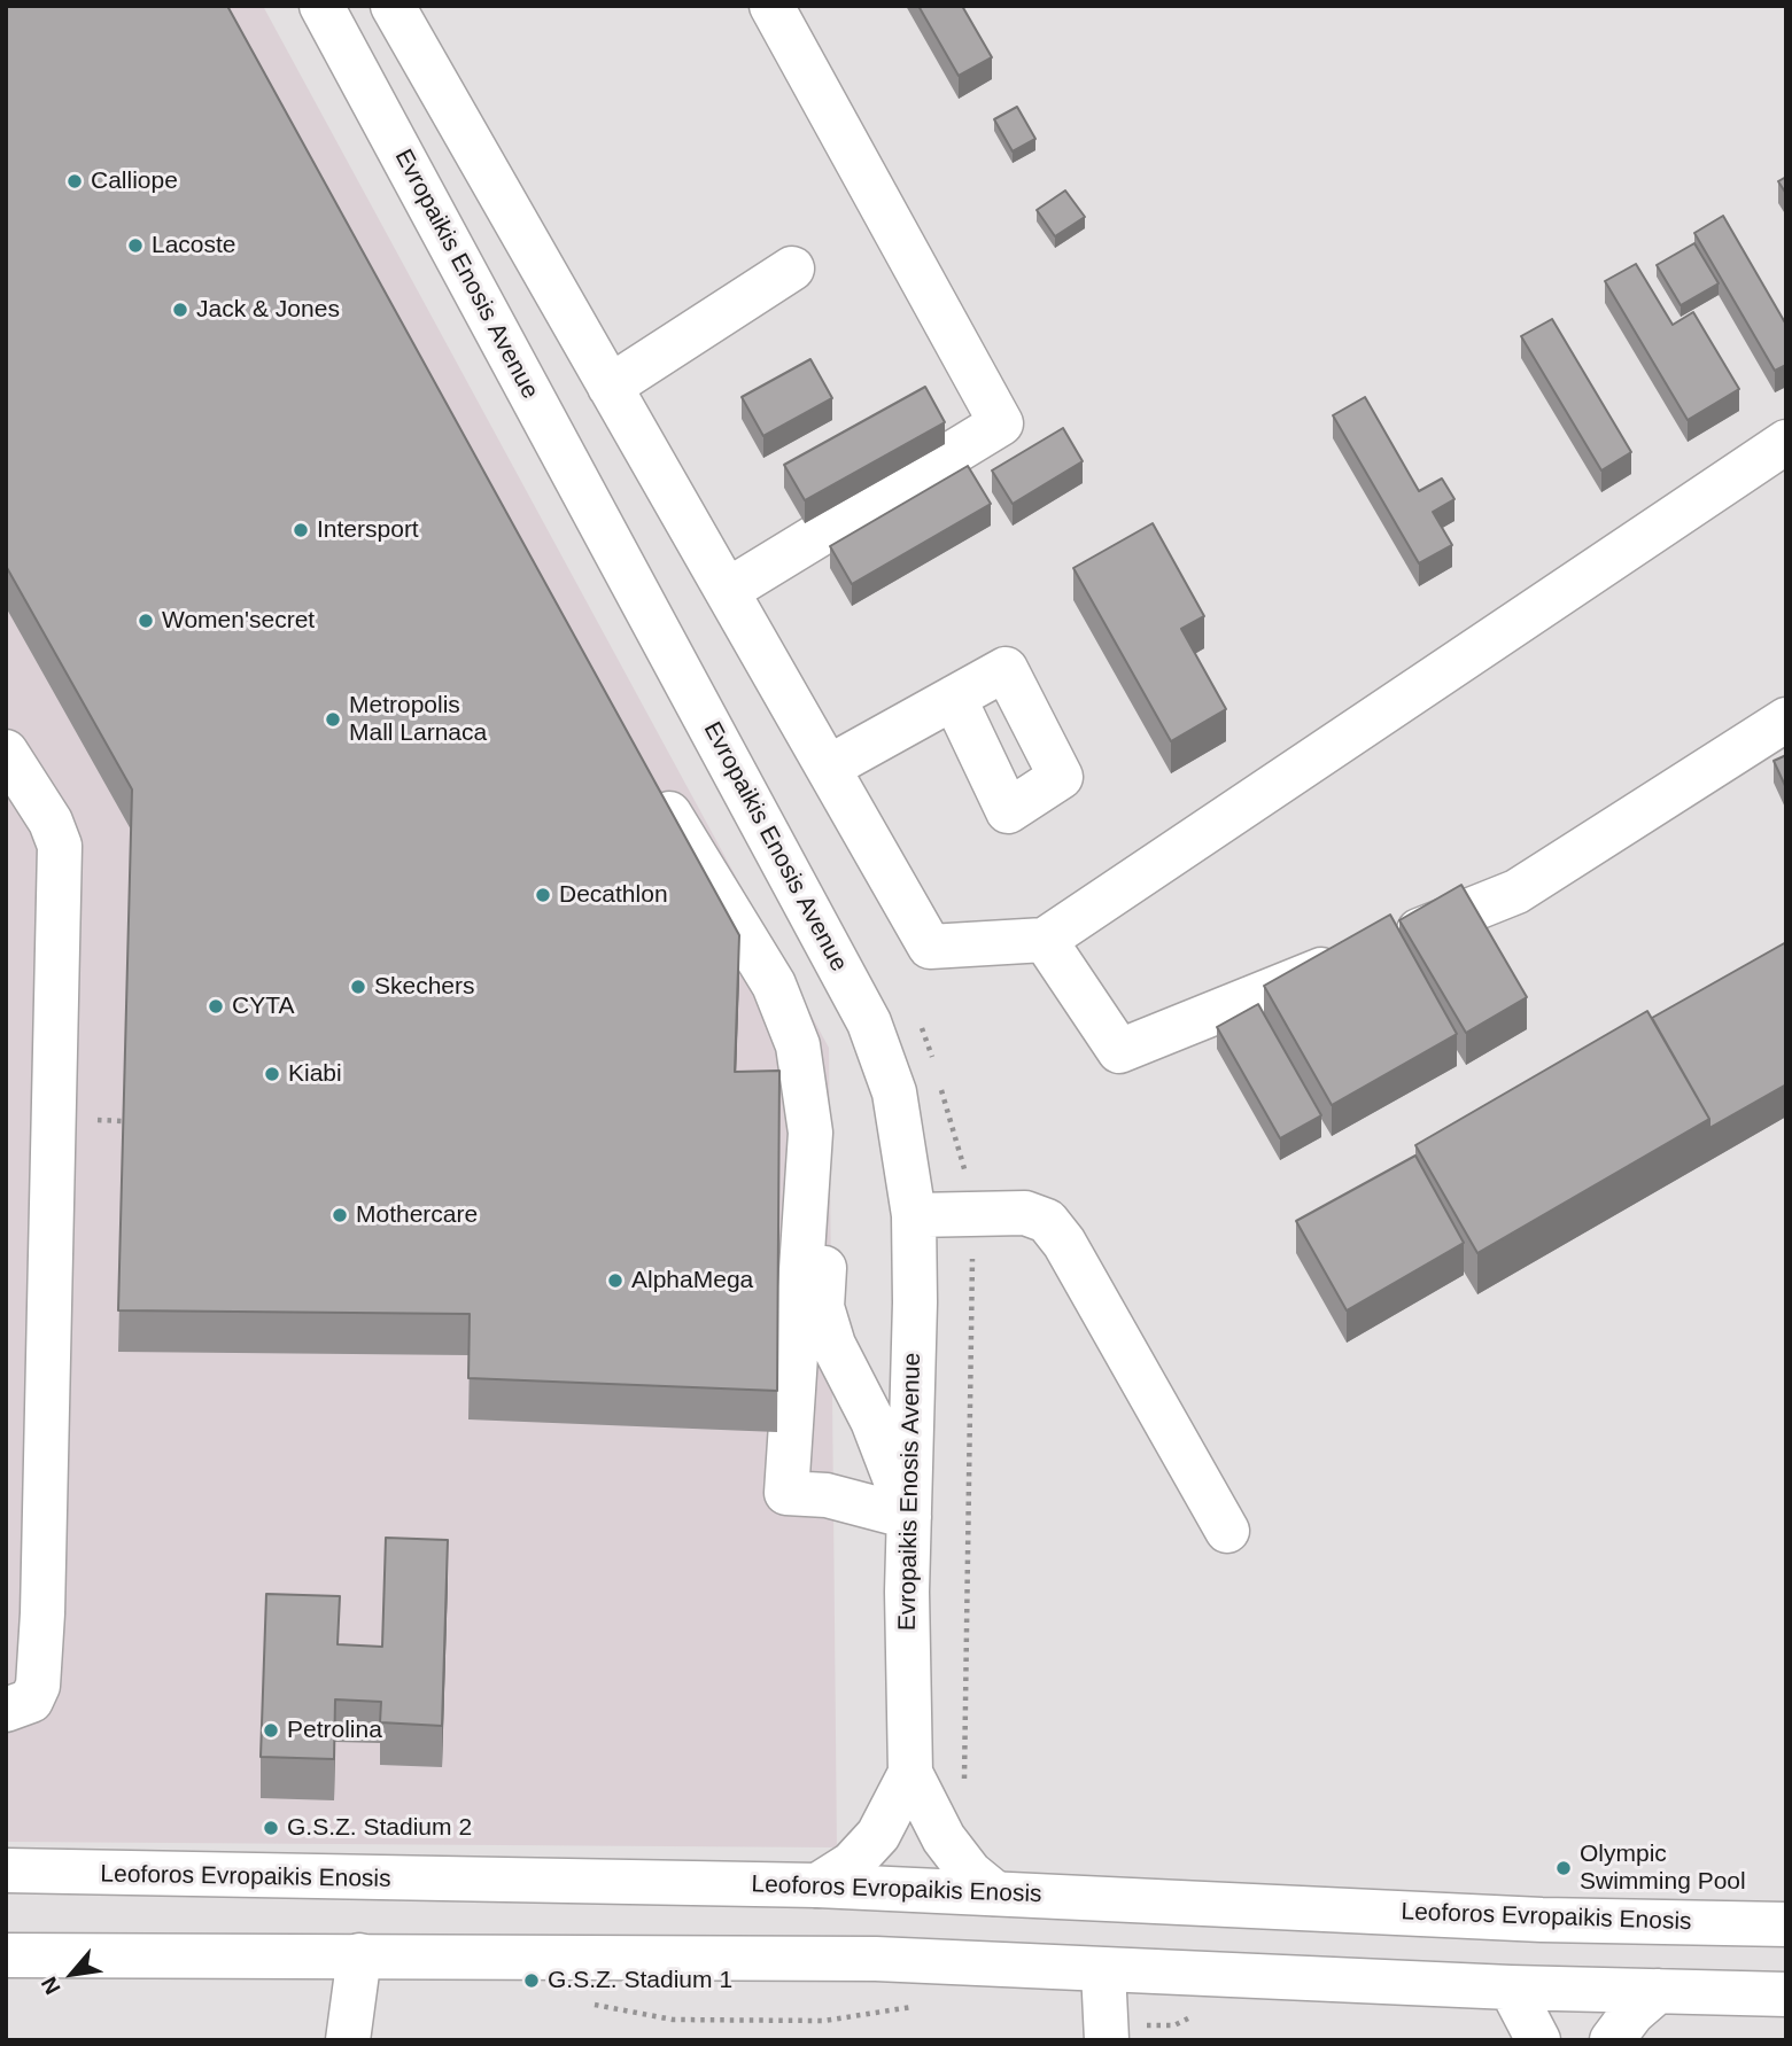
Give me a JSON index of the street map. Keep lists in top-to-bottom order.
{
  "streets": {
    "main road": ["Evropaikis Enosis Avenue", "Leoforos Evropaikis Enosis"]
  },
  "crossings": [
    ["Evropaikis Enosis Avenue", "Leoforos Evropaikis Enosis"]
  ],
  "places": [
    "Calliope",
    "Lacoste",
    "Jack & Jones",
    "Intersport",
    "Women'secret",
    "Metropolis Mall Larnaca",
    "Decathlon",
    "Skechers",
    "CYTA",
    "Kiabi",
    "Mothercare",
    "AlphaMega",
    "Petrolina",
    "G.S.Z. Stadium 2",
    "Olympic Swimming Pool",
    "G.S.Z. Stadium 1"
  ],
  "north": "bottom left"
}
